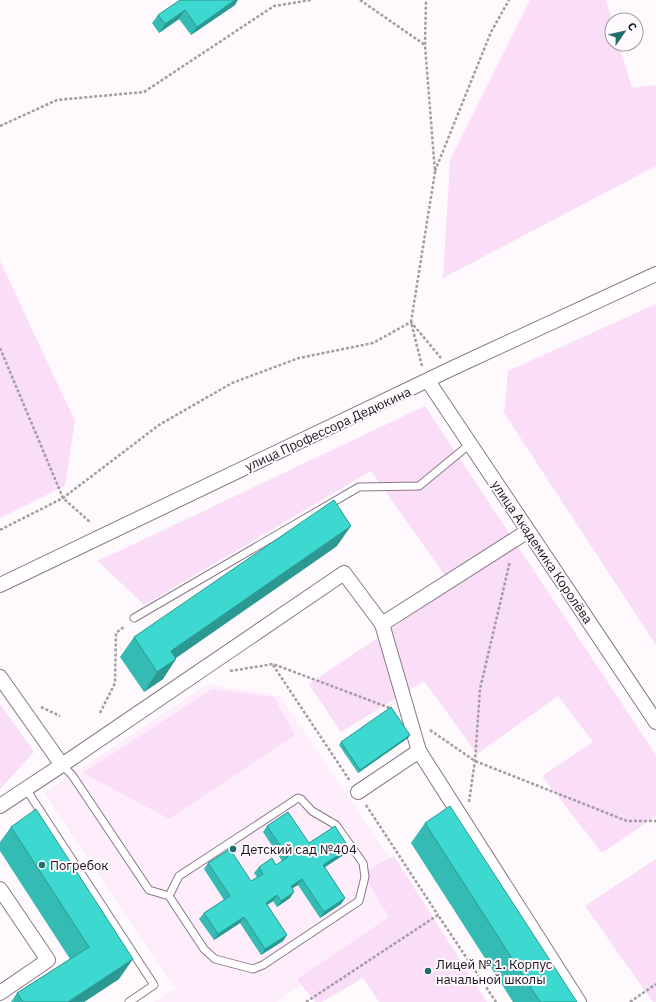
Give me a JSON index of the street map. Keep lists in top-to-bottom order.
{
  "streets": {
    "street": ["улица Профессора Дедюкина", "улица Академика Королёва"]
  },
  "crossings": [
    ["улица Профессора Дедюкина", "улица Академика Королёва"]
  ],
  "places": ["Детский сад №404", "Погребок", "Лицей № 1. Корпус начальной школы"],
  "north": "top right"
}
